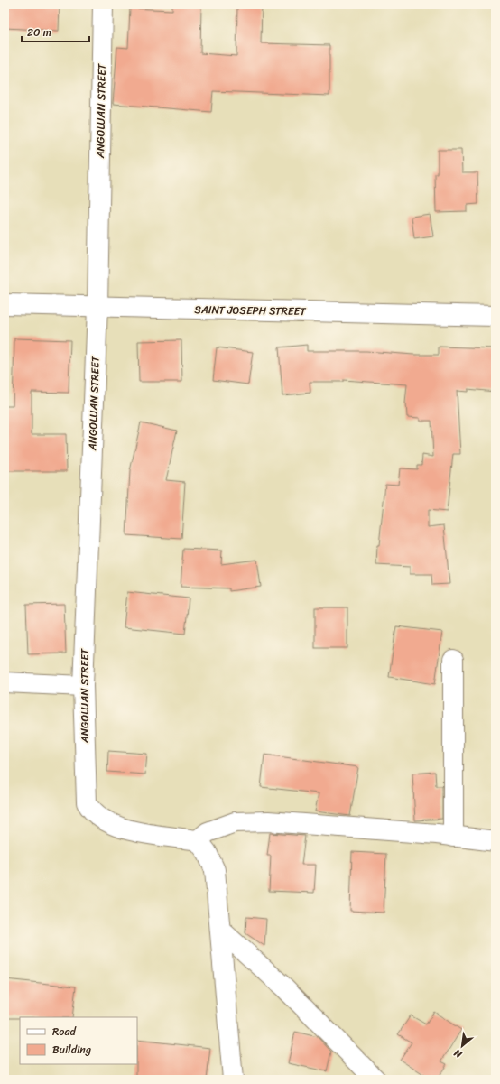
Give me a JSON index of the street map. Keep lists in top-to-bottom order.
{
  "streets": {
    "street": ["ANGOLUAN STREET", "SAINT JOSEPH STREET"]
  },
  "crossings": [
    ["ANGOLUAN STREET", "SAINT JOSEPH STREET"]
  ],
  "legend": ["Road", "Building"],
  "scale_bar": "20 m",
  "north": "bottom left"
}
